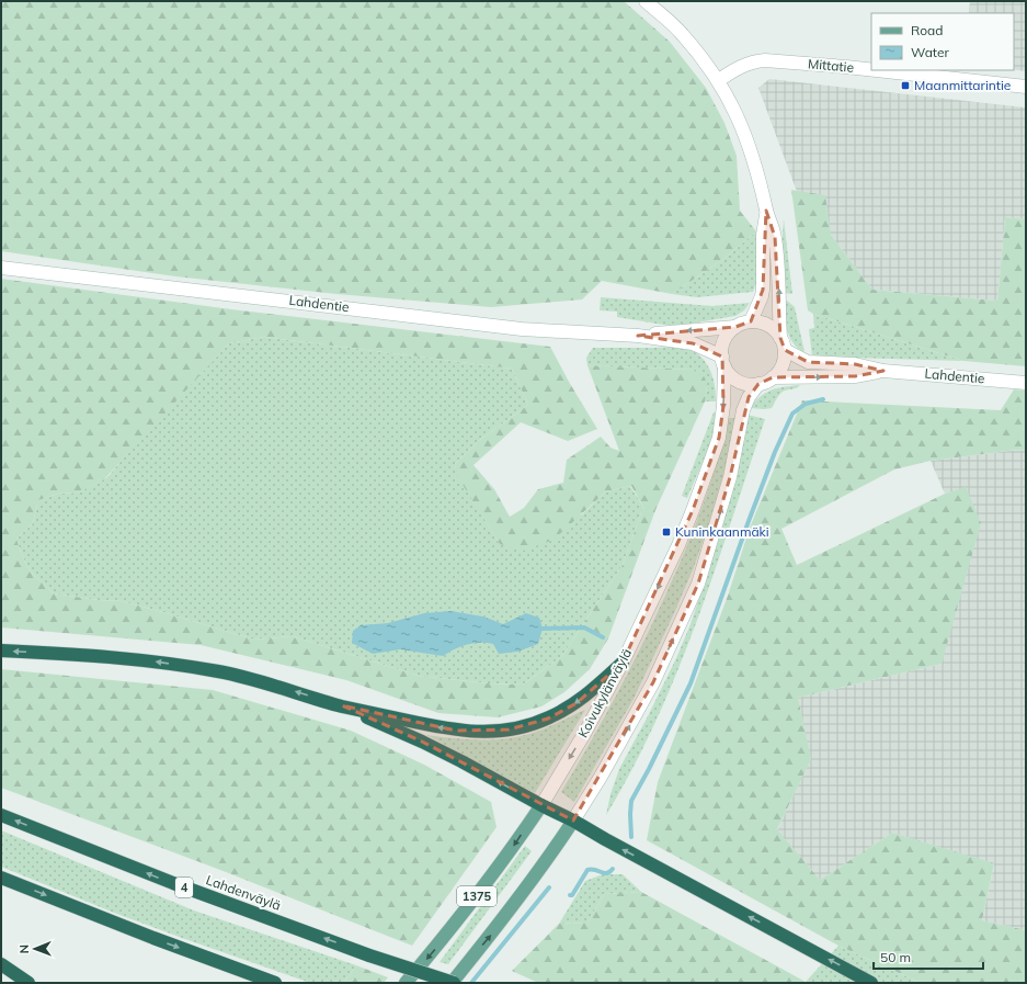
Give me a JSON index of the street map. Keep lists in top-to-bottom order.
{
  "streets": {
    "highway": ["4", "Lahdenväylä"],
    "main road": [
      "Mittatie",
      "Lahdentie",
      "Koivukylänväylä",
      "1375"
    ]
  },
  "crossings": [
    ["Lahdentie", "Koivukylänväylä"],
    ["Lahdentie", "1375"],
    ["Koivukylänväylä", "1375"],
    ["Lahdenväylä", "1375"]
  ],
  "places": {
    "transit": ["Maanmittarintie", "Kuninkaanmäki"]
  },
  "legend": ["Road", "Water"],
  "scale_bar": "50 m",
  "north": "left"
}
